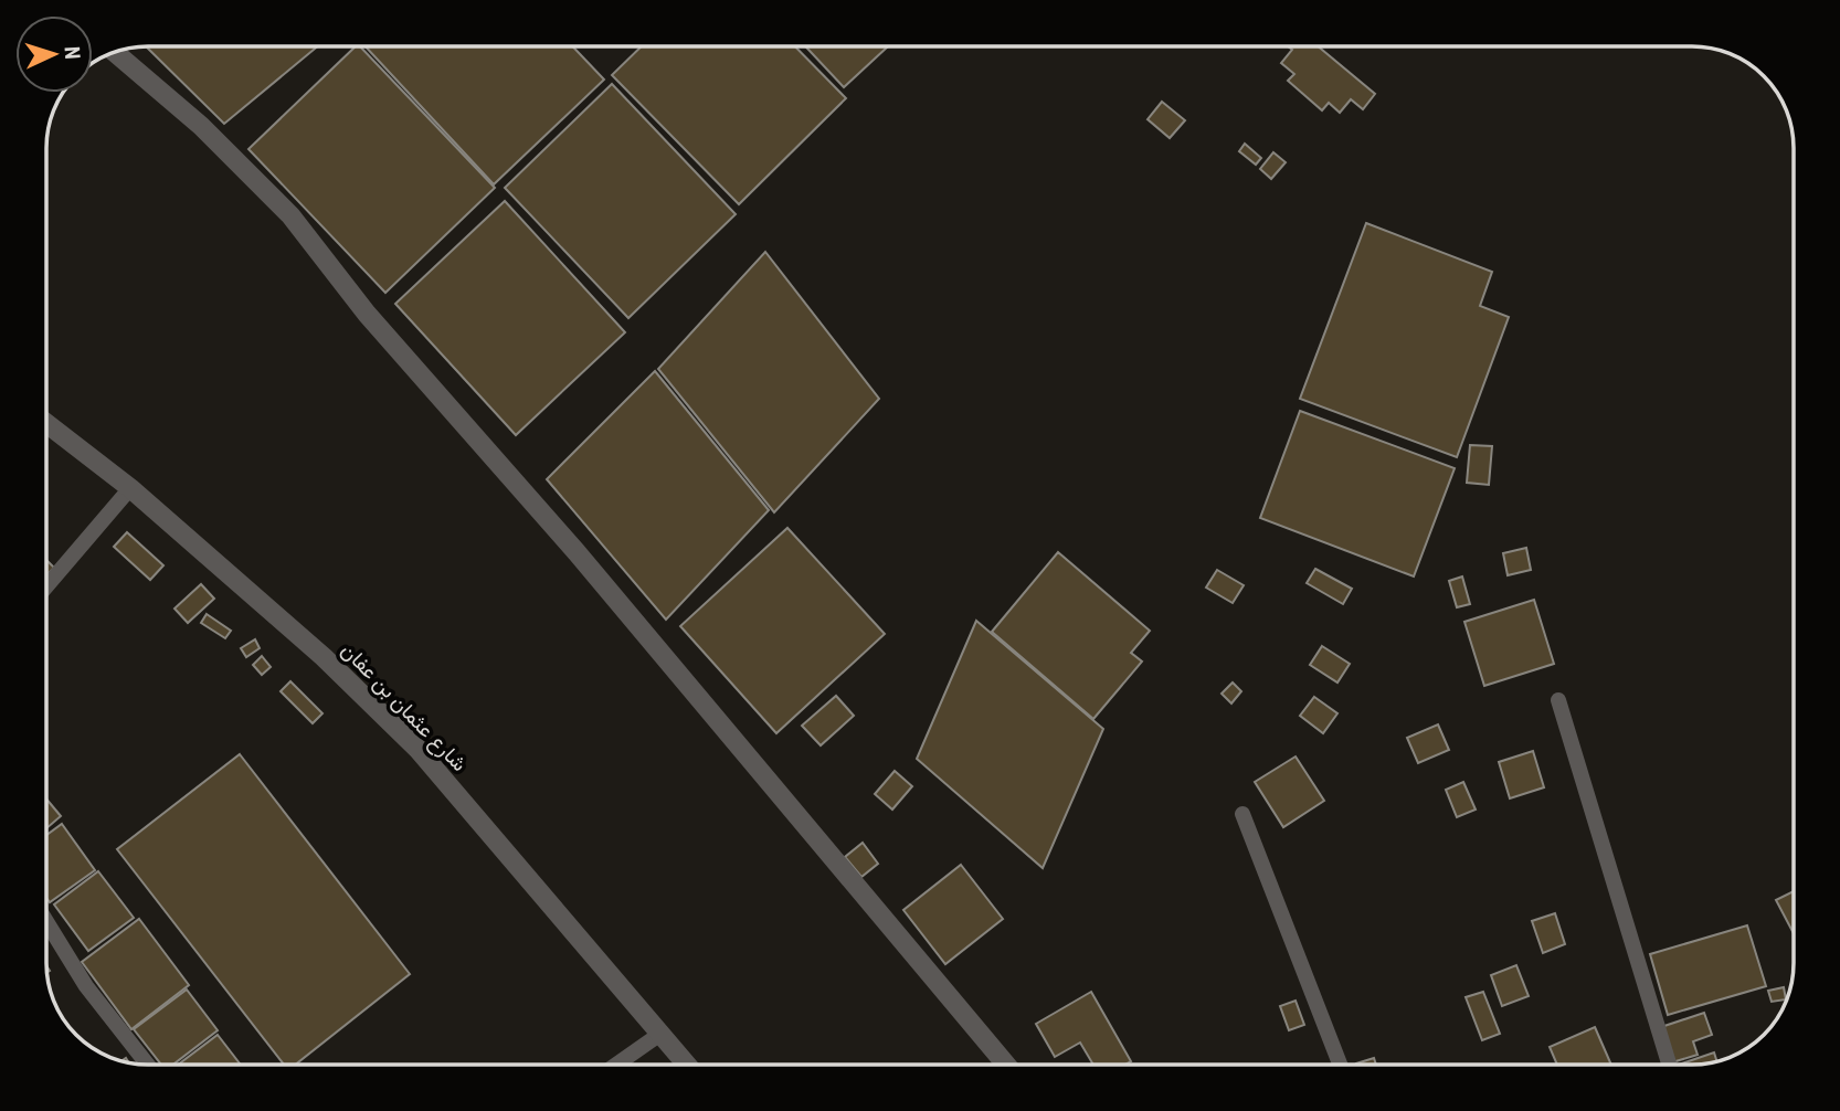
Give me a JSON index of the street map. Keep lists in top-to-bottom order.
{
  "streets": {
    "street": ["شارع عثمان بن عفان"]
  },
  "north": "right"
}
